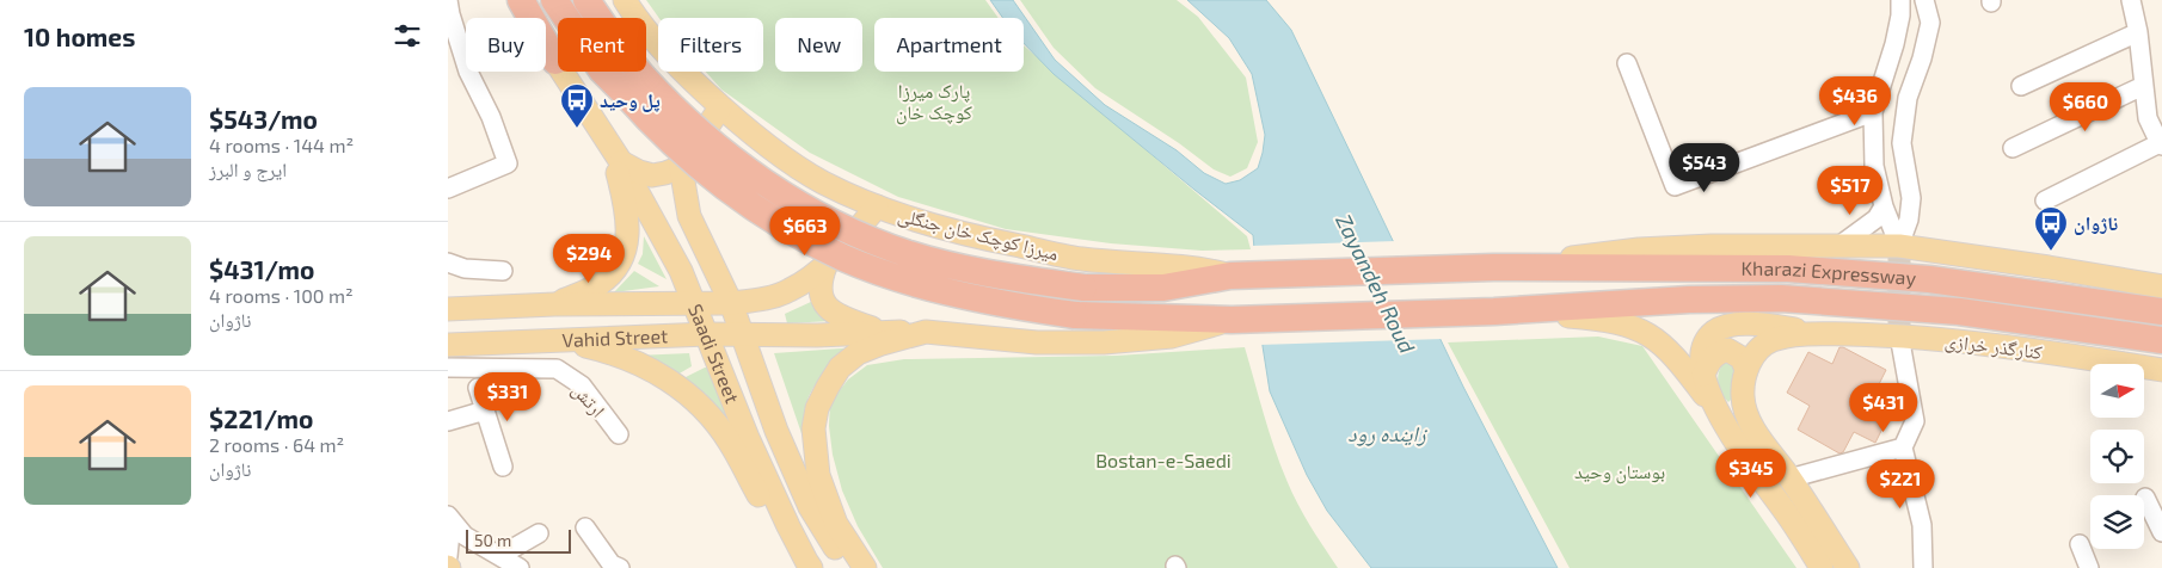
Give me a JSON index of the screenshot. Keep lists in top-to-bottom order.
{
  "streets": {
    "highway": ["Kharazi Expressway"],
    "main road": [
      "میرزا کوچک خان جنگلی",
      "Vahid Street",
      "کنارگذر خرازی",
      "Saadi Street"
    ],
    "street": ["ارتش"]
  },
  "crossings": [
    ["میرزا کوچک خان جنگلی", "Kharazi Expressway"],
    ["میرزا کوچک خان جنگلی", "Vahid Street"],
    ["Kharazi Expressway", "Vahid Street"],
    ["Vahid Street", "Saadi Street"]
  ],
  "water": ["Zayandeh Roud", "زاینده رود"],
  "parks": ["پارک میرزا کوچک خان", "Bostan-e-Saedi", "بوستان وحید"],
  "places": {
    "bus stop": ["پل وحید", "ناژوان"]
  },
  "scale_bar": "50 m",
  "north": "right",
  "page": {
    "heading": "10 homes",
    "chip": [
      "Buy",
      "Rent",
      "Filters",
      "New",
      "Apartment"
    ],
    "list": [
      {
        "name": "$543/mo",
        "note": "4 rooms · 144 m² · ایرج و البرز"
      },
      {
        "name": "$431/mo",
        "note": "4 rooms · 100 m² · ناژوان"
      },
      {
        "name": "$221/mo",
        "note": "2 rooms · 64 m² · ناژوان"
      }
    ],
    "price": [
      "$436",
      "$660",
      "$543",
      "$517",
      "$663",
      "$294",
      "$331",
      "$431",
      "$345",
      "$221"
    ],
    "scale": "50 m"
  }
}
